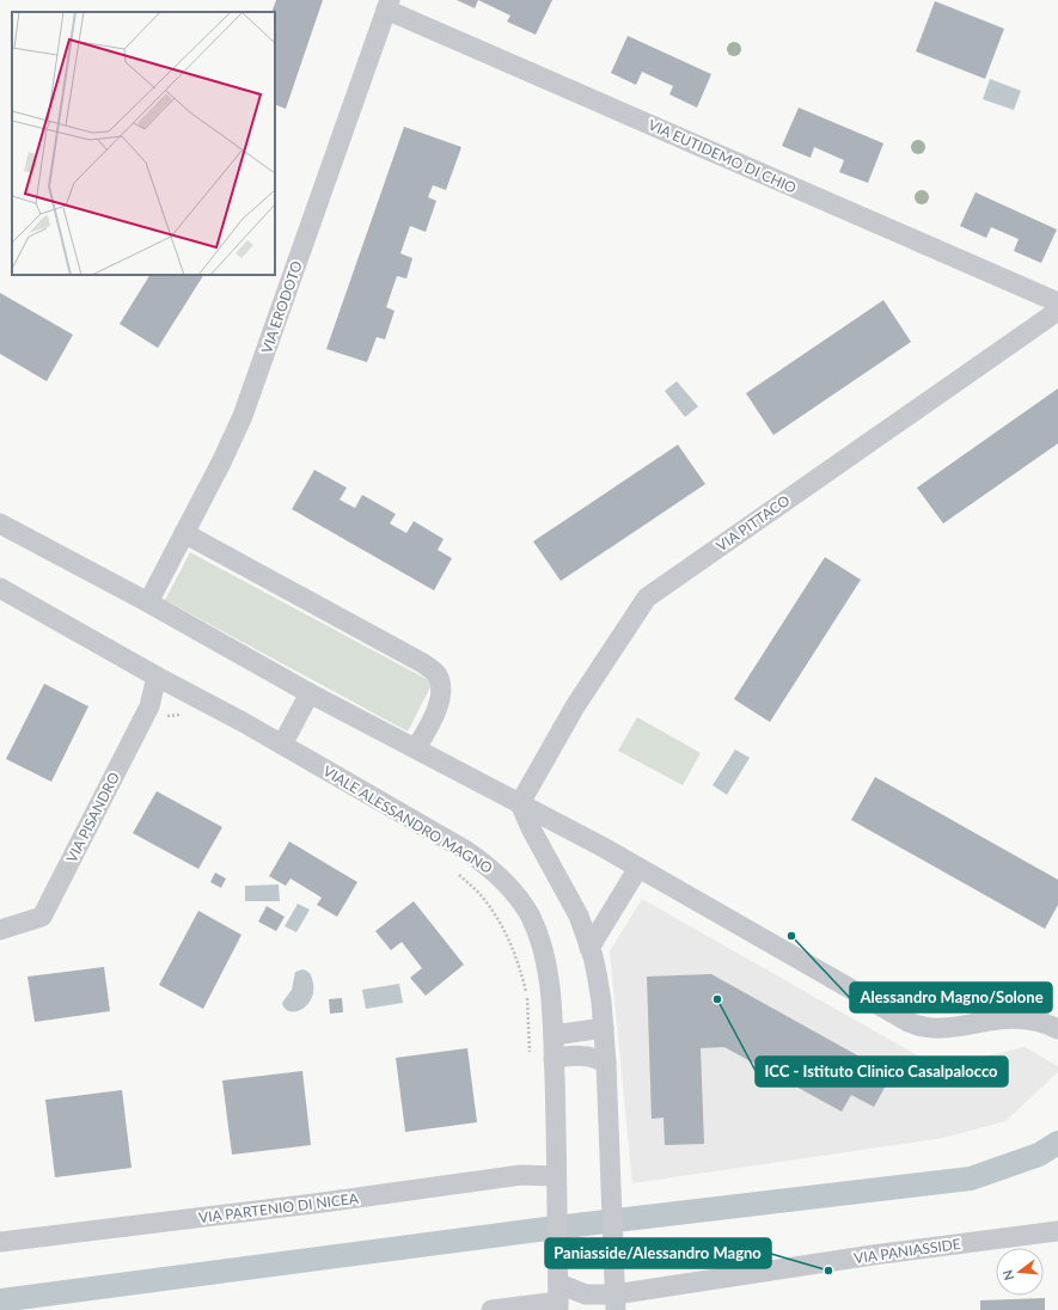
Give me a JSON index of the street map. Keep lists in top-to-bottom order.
{
  "streets": {
    "street": [
      "VIA EUTIDEMO DI CHIO",
      "VIA ERODOTO",
      "VIA PITTACO",
      "VIA PISANDRO",
      "VIALE ALESSANDRO MAGNO",
      "VIA PARTENIO DI NICEA",
      "VIA PANIASSIDE"
    ]
  },
  "crossings": [
    ["VIA EUTIDEMO DI CHIO", "VIA ERODOTO"],
    ["VIA PISANDRO", "VIALE ALESSANDRO MAGNO"],
    ["VIALE ALESSANDRO MAGNO", "VIA PARTENIO DI NICEA"],
    ["VIALE ALESSANDRO MAGNO", "VIA PANIASSIDE"]
  ],
  "places": ["Alessandro Magno/Solone", "ICC - Istituto Clinico Casalpalocco", "Paniasside/Alessandro Magno"],
  "north": "left"
}
